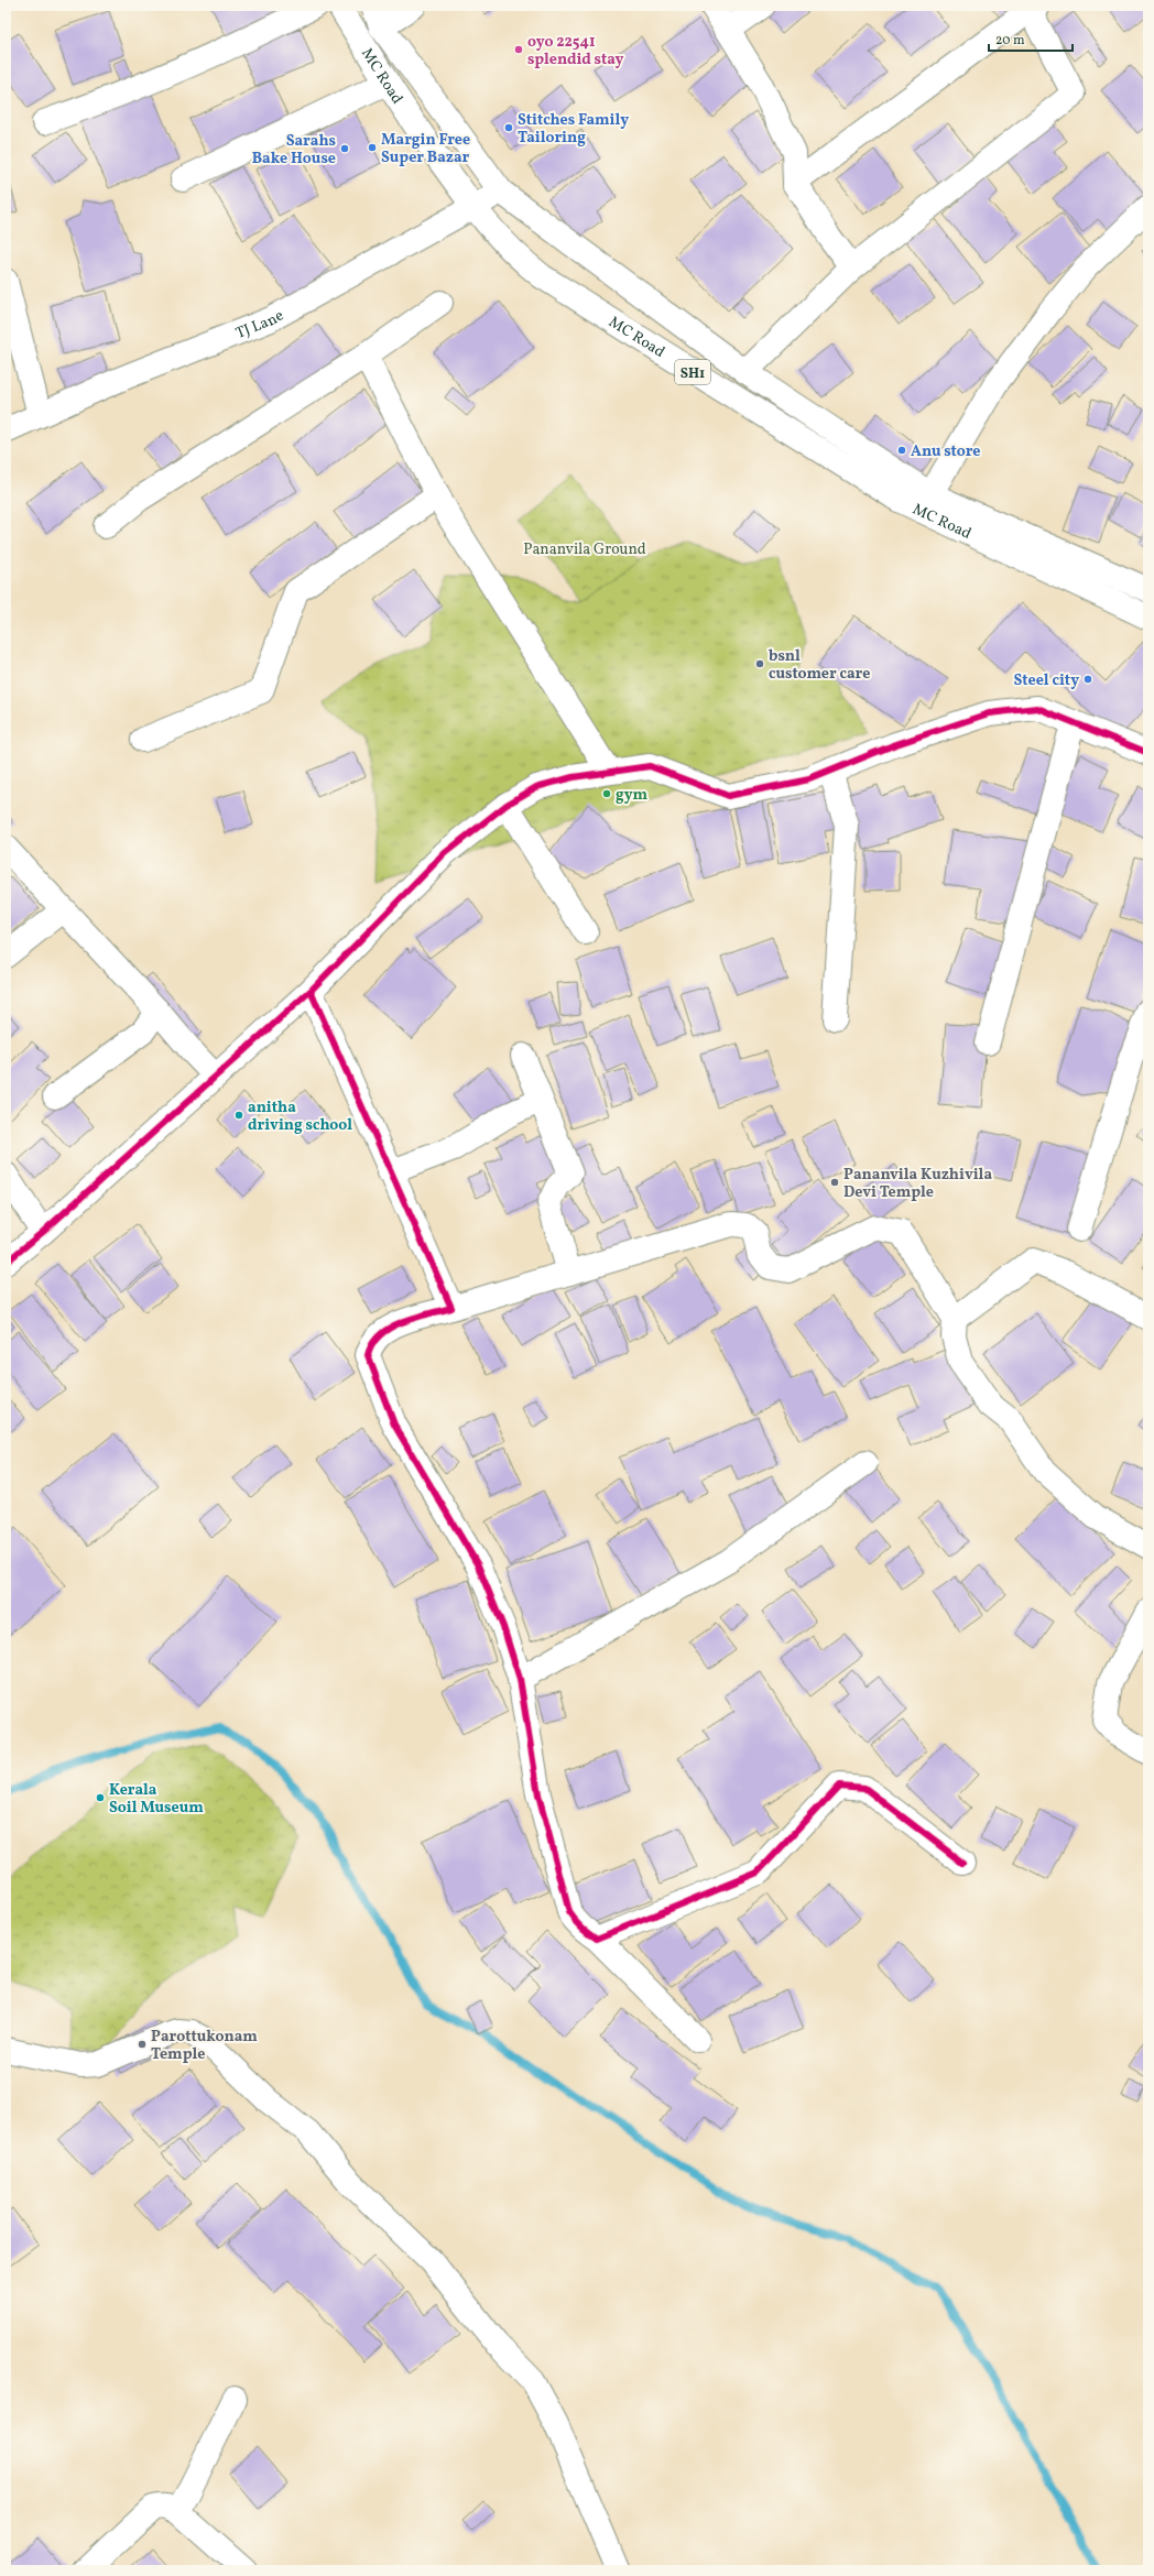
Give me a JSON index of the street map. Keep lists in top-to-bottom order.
{
  "streets": {
    "street": ["MC Road", "TJ Lane", "SH1"]
  },
  "crossings": [
    ["MC Road", "TJ Lane"]
  ],
  "parks": ["Pananvila Ground"],
  "places": [
    "oyo 22541 splendid stay",
    "Stitches Family Tailoring",
    "Margin Free Super Bazar",
    "Sarahs Bake House",
    "Anu store",
    "bsnl customer care",
    "Steel city",
    "gym",
    "anitha driving school",
    "Pananvila Kuzhivila Devi Temple",
    "Kerala Soil Museum",
    "Parottukonam Temple"
  ],
  "scale_bar": "20 m"
}
